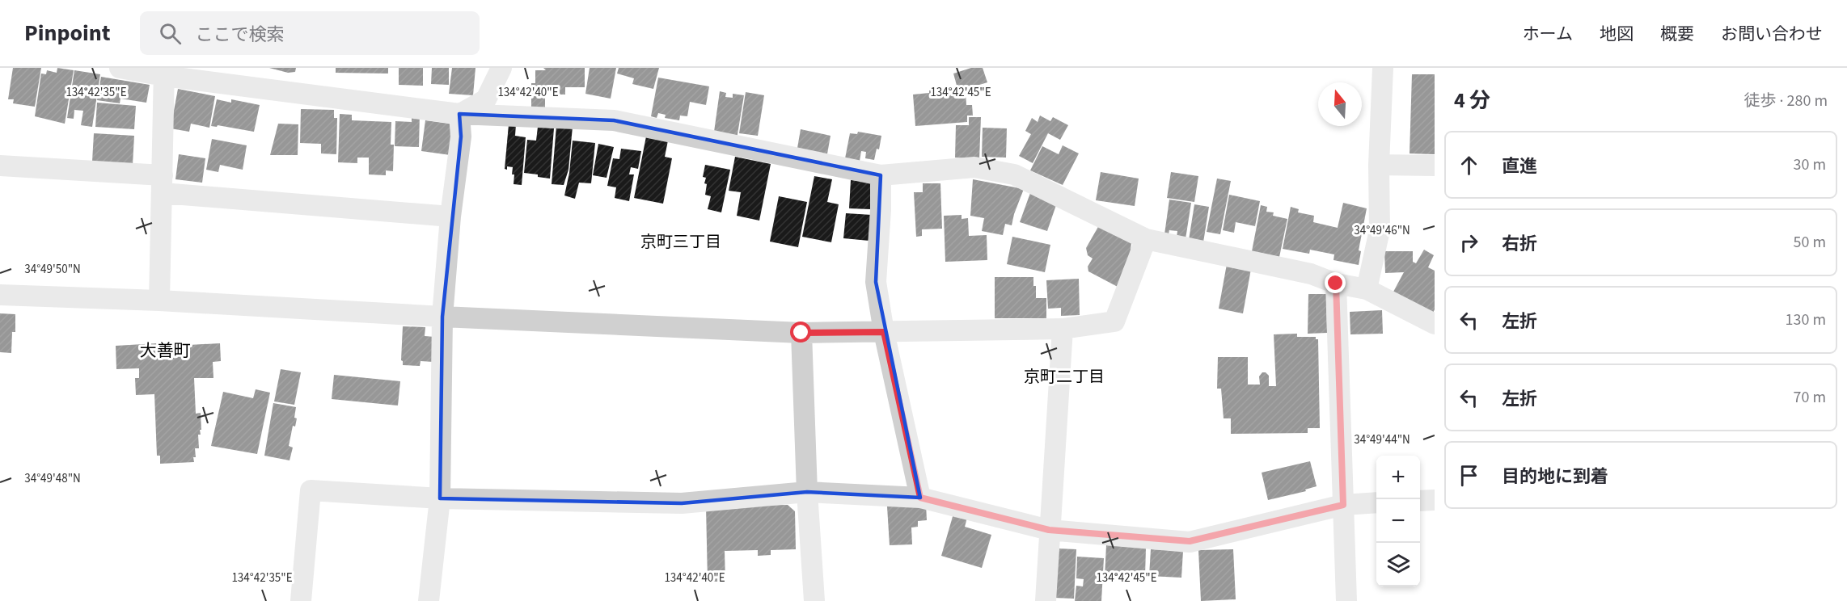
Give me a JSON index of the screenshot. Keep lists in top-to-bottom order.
{
  "districts": ["京町三丁目", "大善町", "京町二丁目"],
  "north": "top",
  "page": {
    "header": "Pinpoint",
    "search": "ここで検索",
    "nav": [
      "ホーム",
      "地図",
      "概要",
      "お問い合わせ"
    ],
    "heading": ["4 分", "徒歩 · 280 m"],
    "list": [
      ["直進", "30 m"],
      ["右折", "50 m"],
      ["左折", "130 m"],
      ["左折", "70 m"],
      "目的地に到着"
    ],
    "map_buttons": ["+", "−"]
  },
  "coordinates": [
    "134°42'35\"E",
    "134°42'40\"E",
    "134°42'45\"E",
    "34°49'46\"N",
    "34°49'50\"N",
    "34°49'44\"N",
    "34°49'48\"N"
  ]
}
